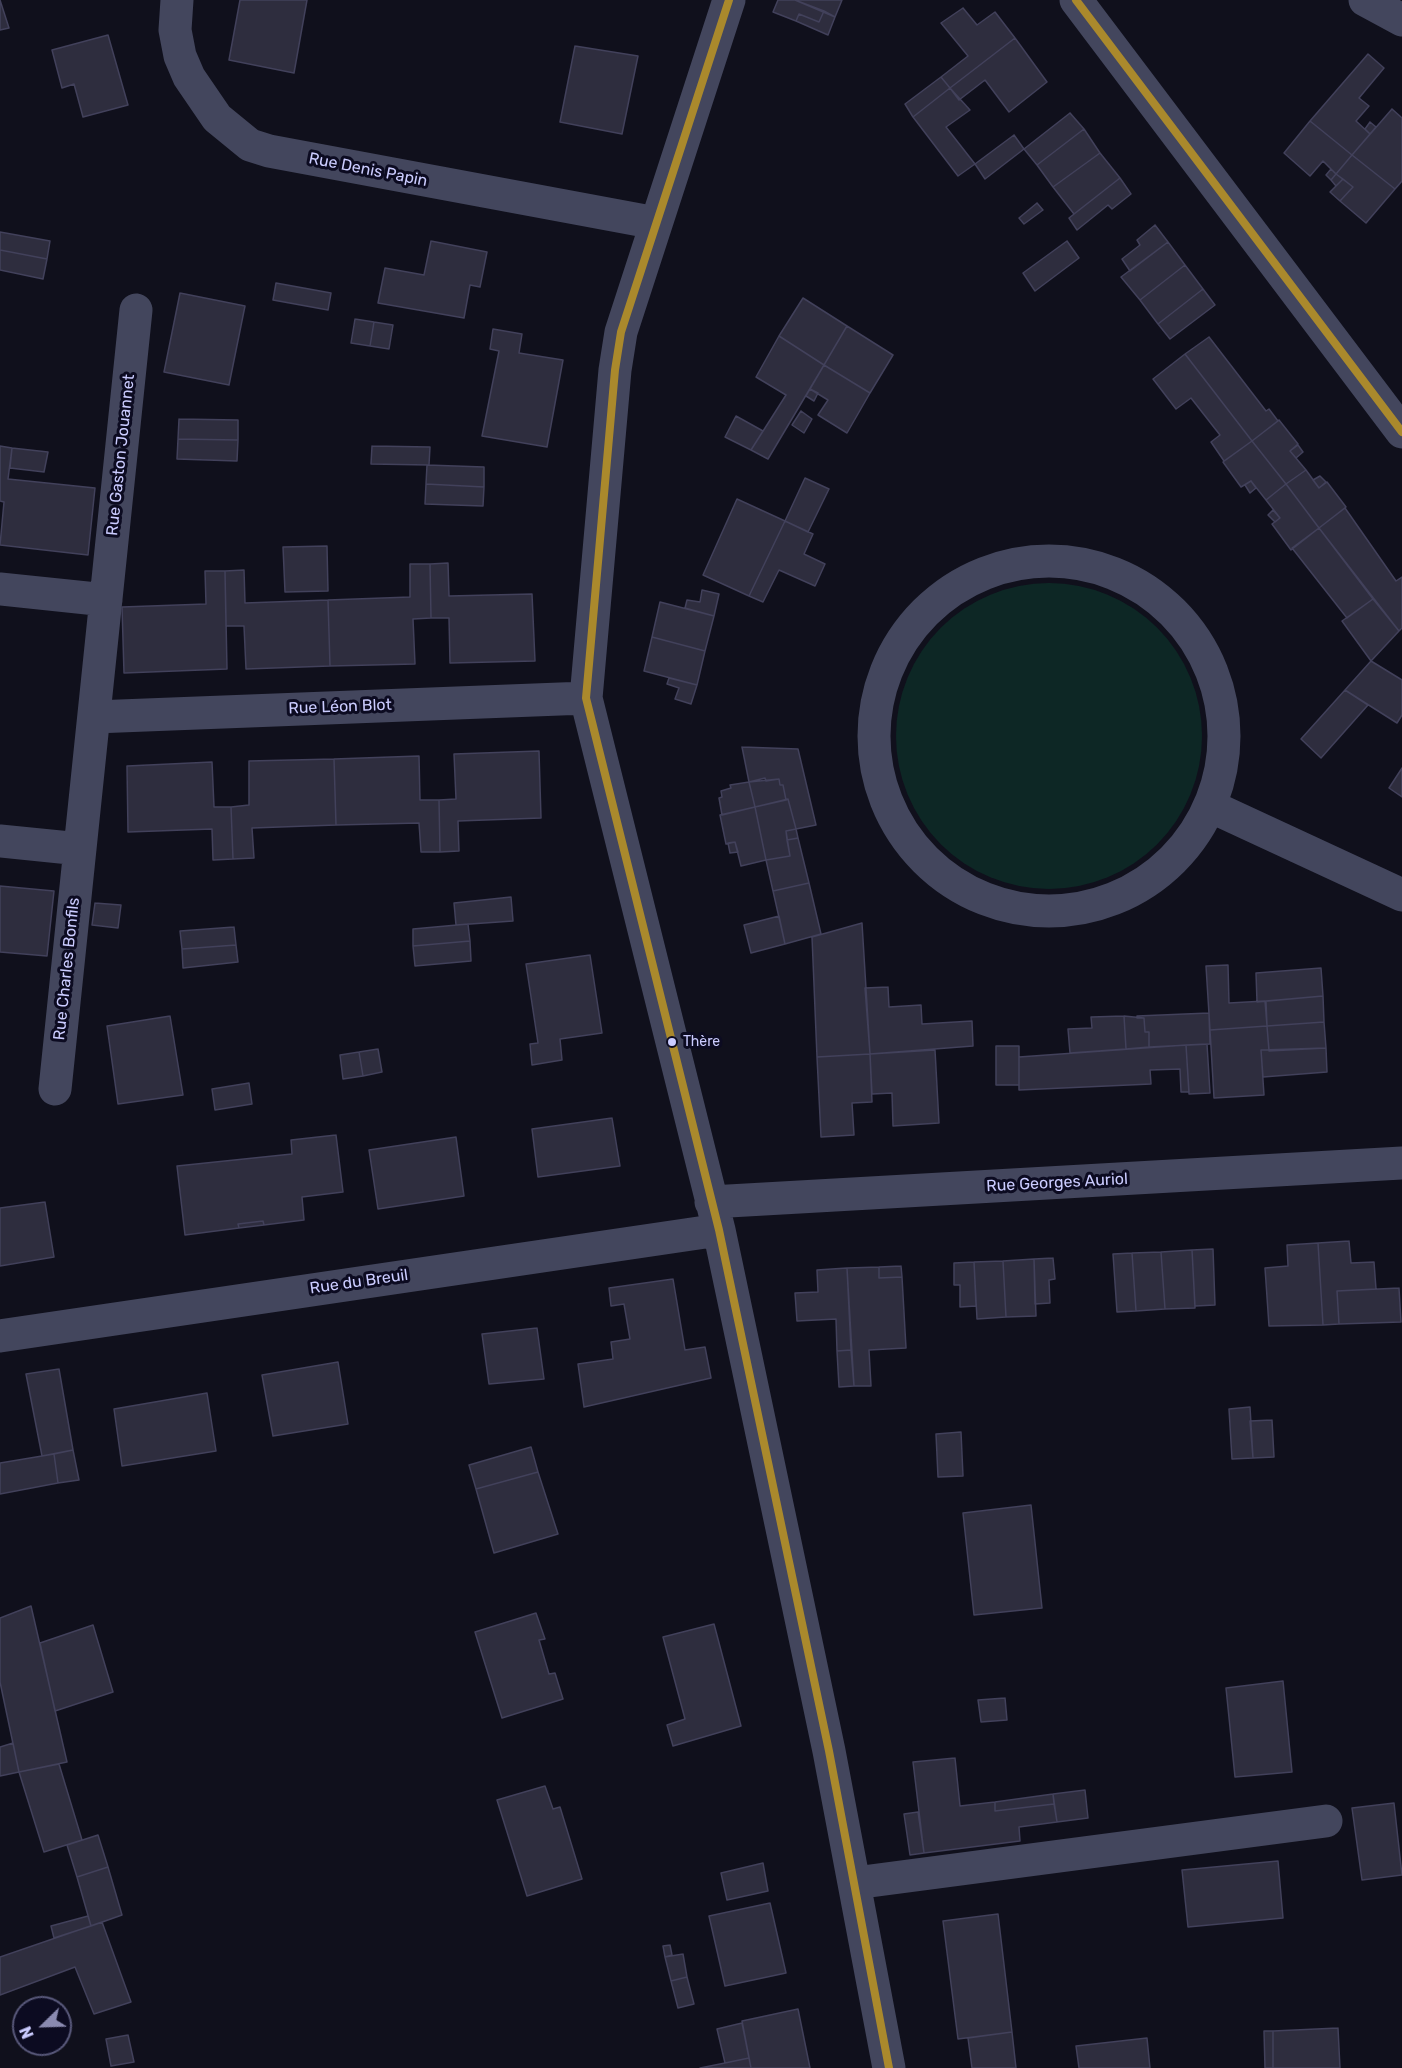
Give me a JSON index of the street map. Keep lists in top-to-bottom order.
{
  "streets": {
    "street": [
      "Rue Denis Papin",
      "Rue Gaston Jouannet",
      "Rue Léon Blot",
      "Rue Charles Bonfils",
      "Rue Georges Auriol",
      "Rue du Breuil"
    ]
  },
  "crossings": [
    ["Rue Gaston Jouannet", "Rue Léon Blot"],
    ["Rue Gaston Jouannet", "Rue Charles Bonfils"],
    ["Rue Léon Blot", "Rue Charles Bonfils"],
    ["Rue Georges Auriol", "Rue du Breuil"]
  ],
  "places": ["Thère"],
  "north": "bottom left"
}
